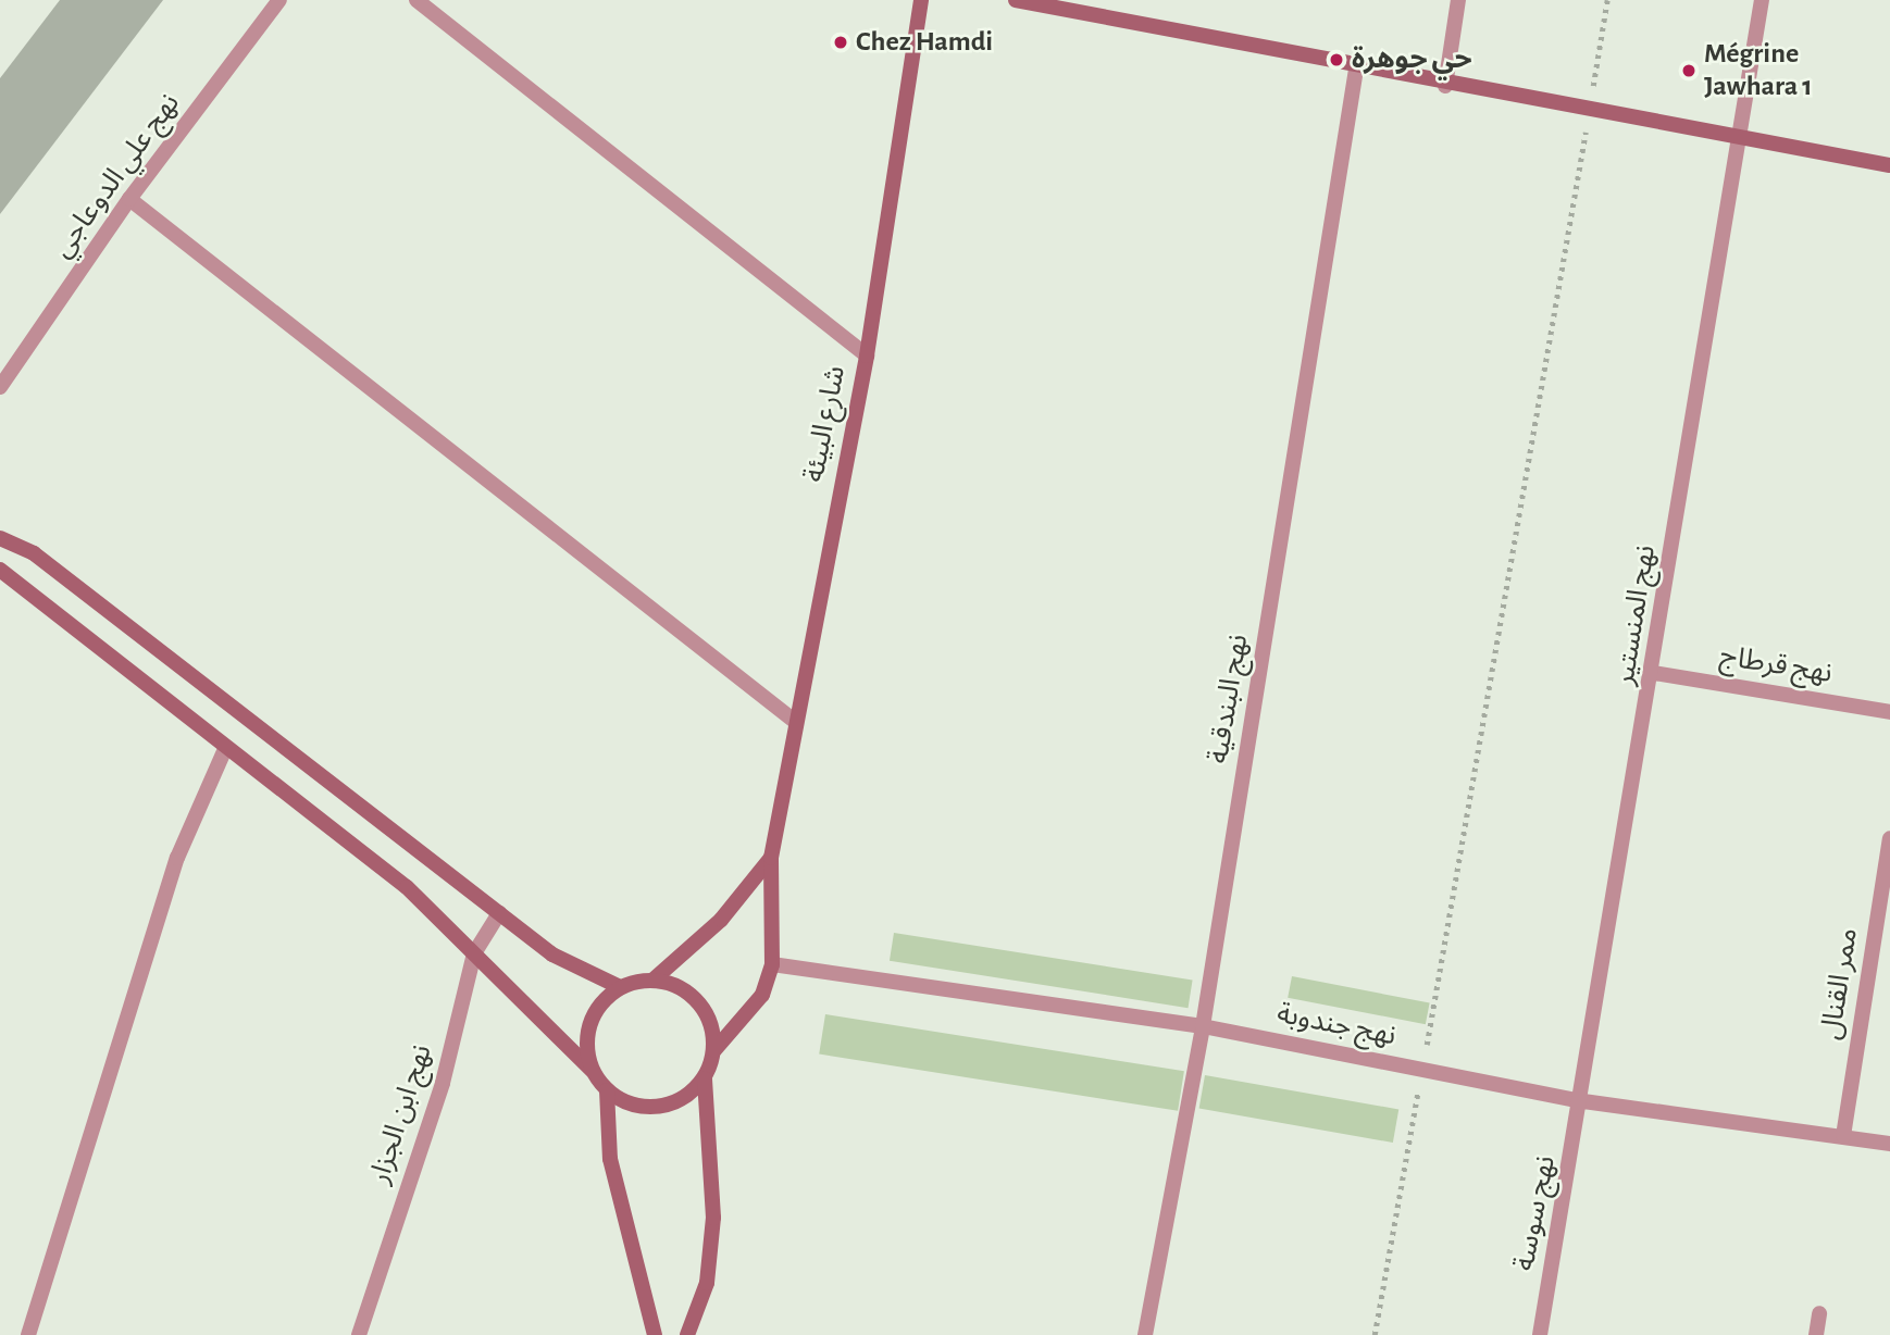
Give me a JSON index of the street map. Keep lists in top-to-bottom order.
{
  "streets": {
    "street": [
      "نهج علي الدوعاجي",
      "شارع البيئة",
      "نهج المنستير",
      "نهج قرطاج",
      "نهج البندقية",
      "ممر القنال",
      "نهج جندوبة",
      "نهج ابن الجزار",
      "نهج سوسة"
    ]
  },
  "crossings": [
    ["شارع البيئة", "نهج جندوبة"],
    ["نهج المنستير", "نهج قرطاج"],
    ["نهج المنستير", "نهج جندوبة"],
    ["نهج المنستير", "نهج سوسة"],
    ["نهج البندقية", "نهج جندوبة"],
    ["ممر القنال", "نهج جندوبة"],
    ["نهج جندوبة", "نهج سوسة"]
  ],
  "places": ["Chez Hamdi", "حي جوهرة", "Mégrine Jawhara 1"]
}
